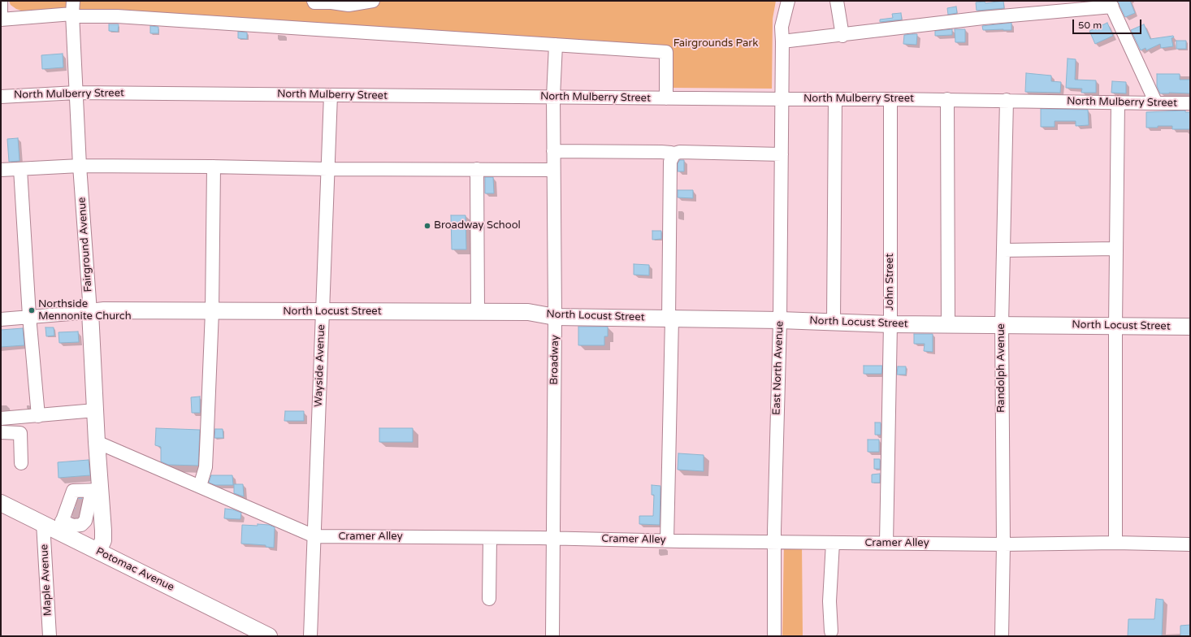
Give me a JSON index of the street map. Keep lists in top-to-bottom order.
{
  "streets": {
    "main road": ["Fairground Avenue", "North Locust Street", "Potomac Avenue"],
    "street": [
      "North Mulberry Street",
      "John Street",
      "Broadway",
      "Wayside Avenue",
      "East North Avenue",
      "Randolph Avenue",
      "Cramer Alley",
      "Maple Avenue"
    ]
  },
  "crossings": [
    ["North Mulberry Street", "Fairground Avenue"],
    ["North Mulberry Street", "John Street"],
    ["North Mulberry Street", "Broadway"],
    ["North Mulberry Street", "Wayside Avenue"],
    ["North Mulberry Street", "East North Avenue"],
    ["North Mulberry Street", "Randolph Avenue"],
    ["Fairground Avenue", "North Locust Street"],
    ["Fairground Avenue", "Cramer Alley"],
    ["Fairground Avenue", "Potomac Avenue"],
    ["John Street", "North Locust Street"],
    ["John Street", "Cramer Alley"],
    ["North Locust Street", "Broadway"],
    ["North Locust Street", "Wayside Avenue"],
    ["North Locust Street", "East North Avenue"],
    ["North Locust Street", "Randolph Avenue"],
    ["Broadway", "Cramer Alley"],
    ["Wayside Avenue", "Cramer Alley"],
    ["East North Avenue", "Cramer Alley"],
    ["Randolph Avenue", "Cramer Alley"],
    ["Potomac Avenue", "Maple Avenue"]
  ],
  "parks": ["Fairgrounds Park"],
  "places": ["Broadway School", "Northside Mennonite Church"],
  "scale_bar": "50 m"
}
